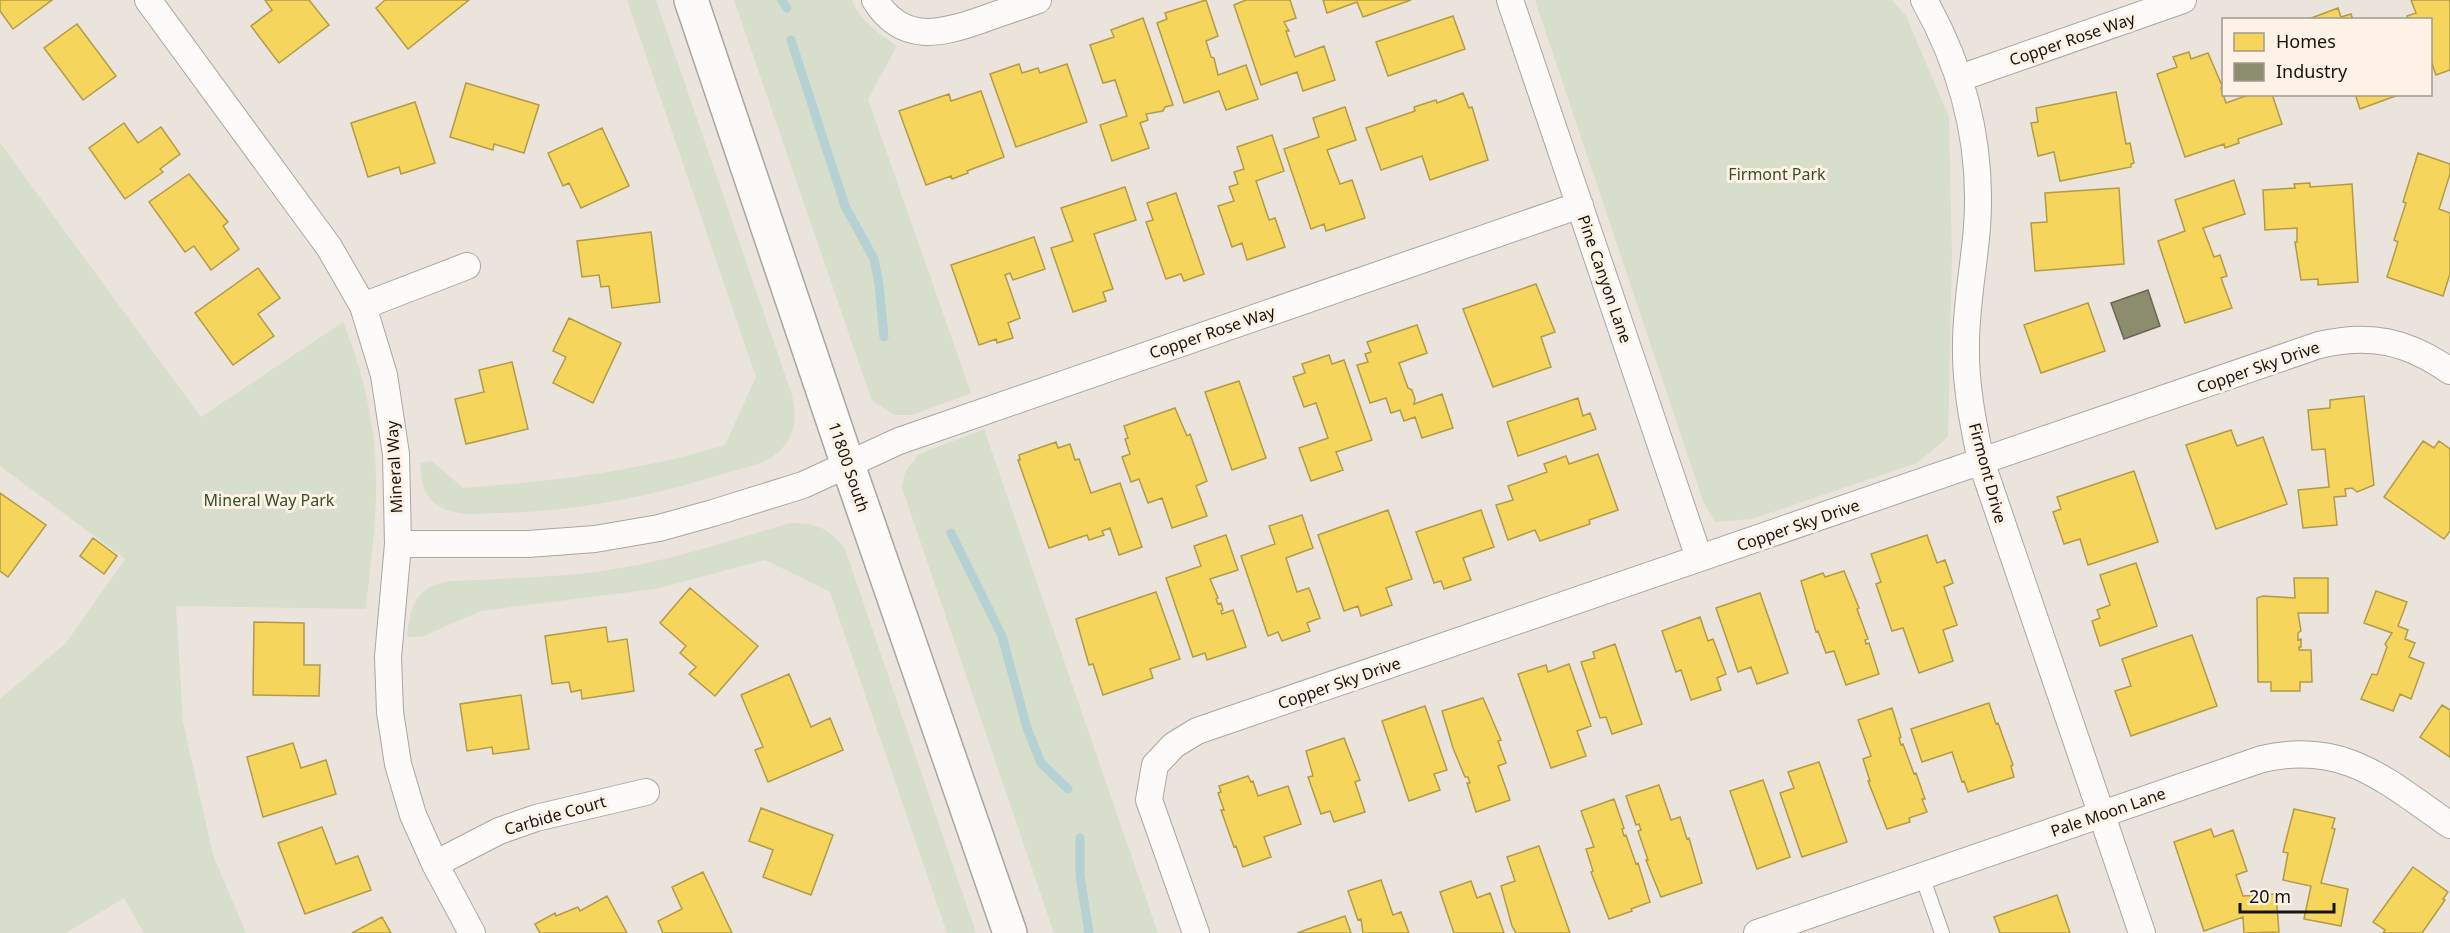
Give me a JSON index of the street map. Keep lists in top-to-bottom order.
{
  "streets": {
    "main road": ["11800 South"],
    "street": [
      "Copper Rose Way",
      "Pine Canyon Lane",
      "Copper Sky Drive",
      "Mineral Way",
      "Firmont Drive",
      "Pale Moon Lane",
      "Carbide Court"
    ]
  },
  "crossings": [
    ["Copper Rose Way", "Pine Canyon Lane"],
    ["Copper Rose Way", "11800 South"],
    ["Copper Rose Way", "Firmont Drive"],
    ["Pine Canyon Lane", "Copper Sky Drive"],
    ["Copper Sky Drive", "Firmont Drive"],
    ["Mineral Way", "Carbide Court"],
    ["Firmont Drive", "Pale Moon Lane"]
  ],
  "parks": ["Firmont Park", "Mineral Way Park"],
  "legend": ["Homes", "Industry"],
  "scale_bar": "20 m"
}
